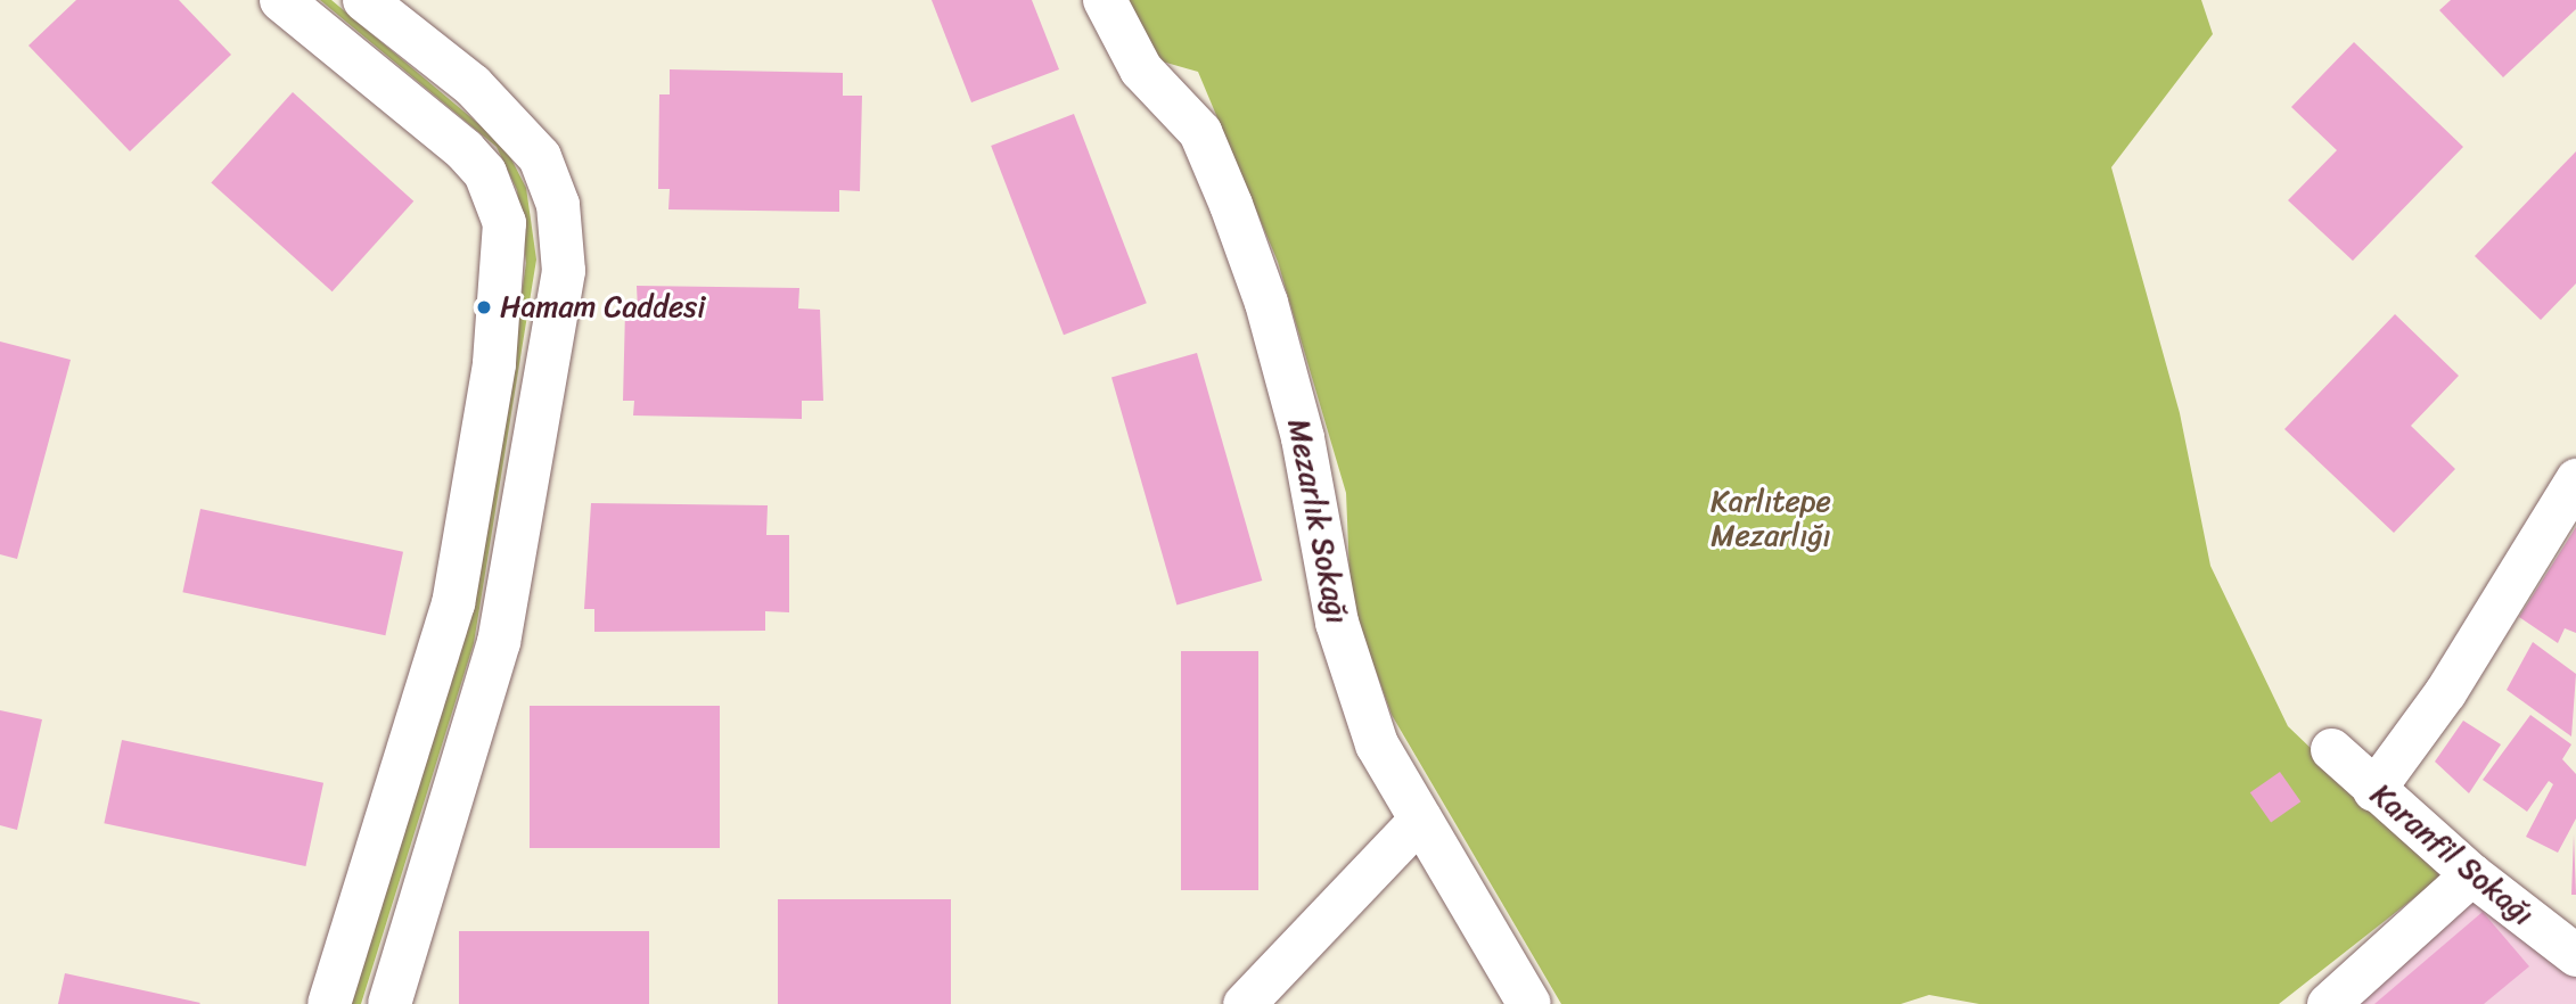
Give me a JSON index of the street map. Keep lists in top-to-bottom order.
{
  "streets": {
    "main road": ["Mezarlık Sokağı"],
    "street": ["Karanfil Sokağı"]
  },
  "parks": ["Karlıtepe Mezarlığı"],
  "places": ["Hamam Caddesi"]
}
